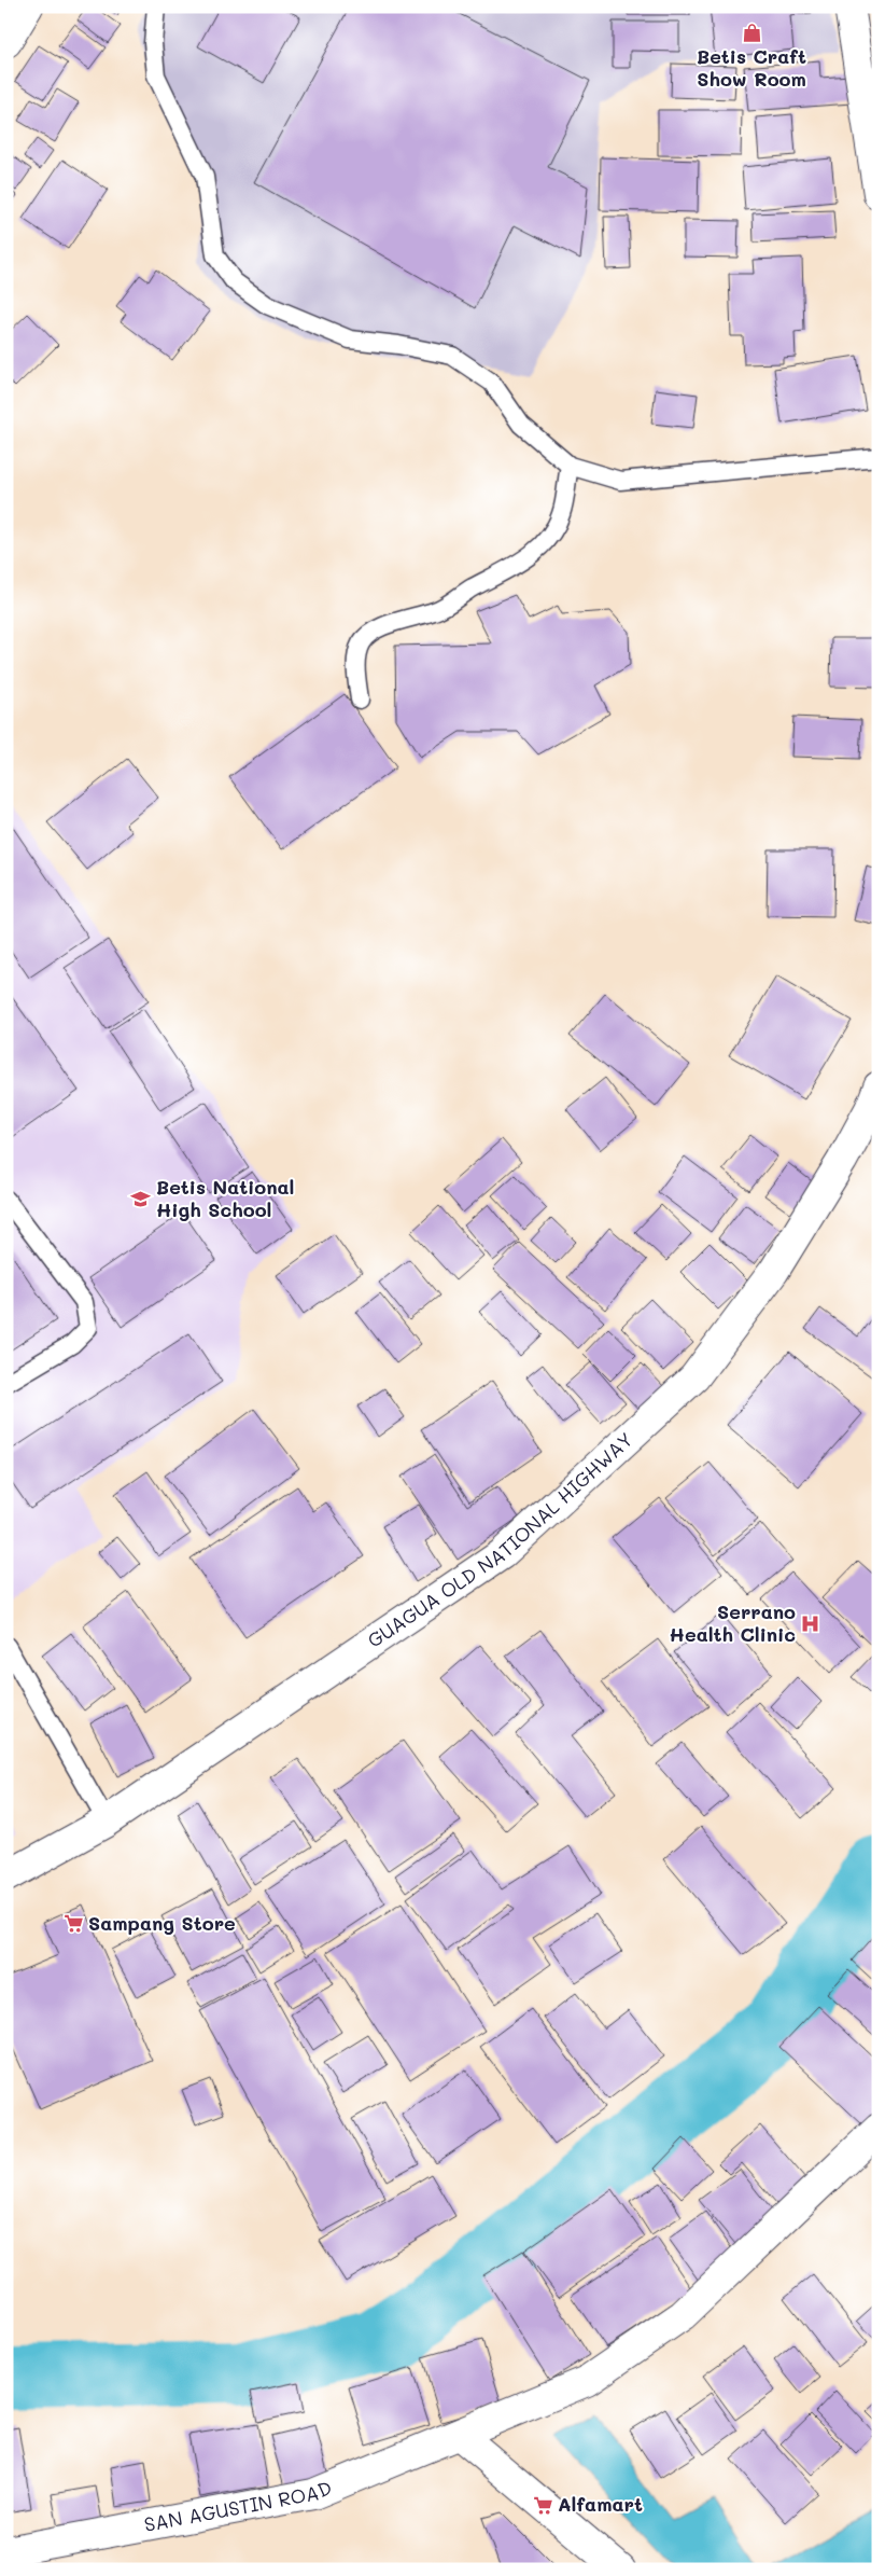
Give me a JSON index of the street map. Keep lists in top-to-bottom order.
{
  "streets": {
    "main road": ["GUAGUA OLD NATIONAL HIGHWAY", "SAN AGUSTIN ROAD"]
  },
  "places": {
    "shop": ["Betis Craft Show Room"],
    "school or university": ["Betis National High School"],
    "hospital": ["Serrano Health Clinic"],
    "supermarket": ["Sampang Store", "Alfamart"]
  }
}
